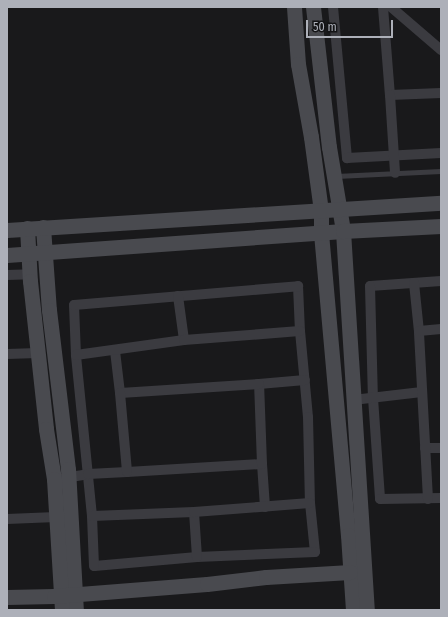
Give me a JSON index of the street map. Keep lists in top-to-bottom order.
{
  "scale_bar": "50 m"
}
